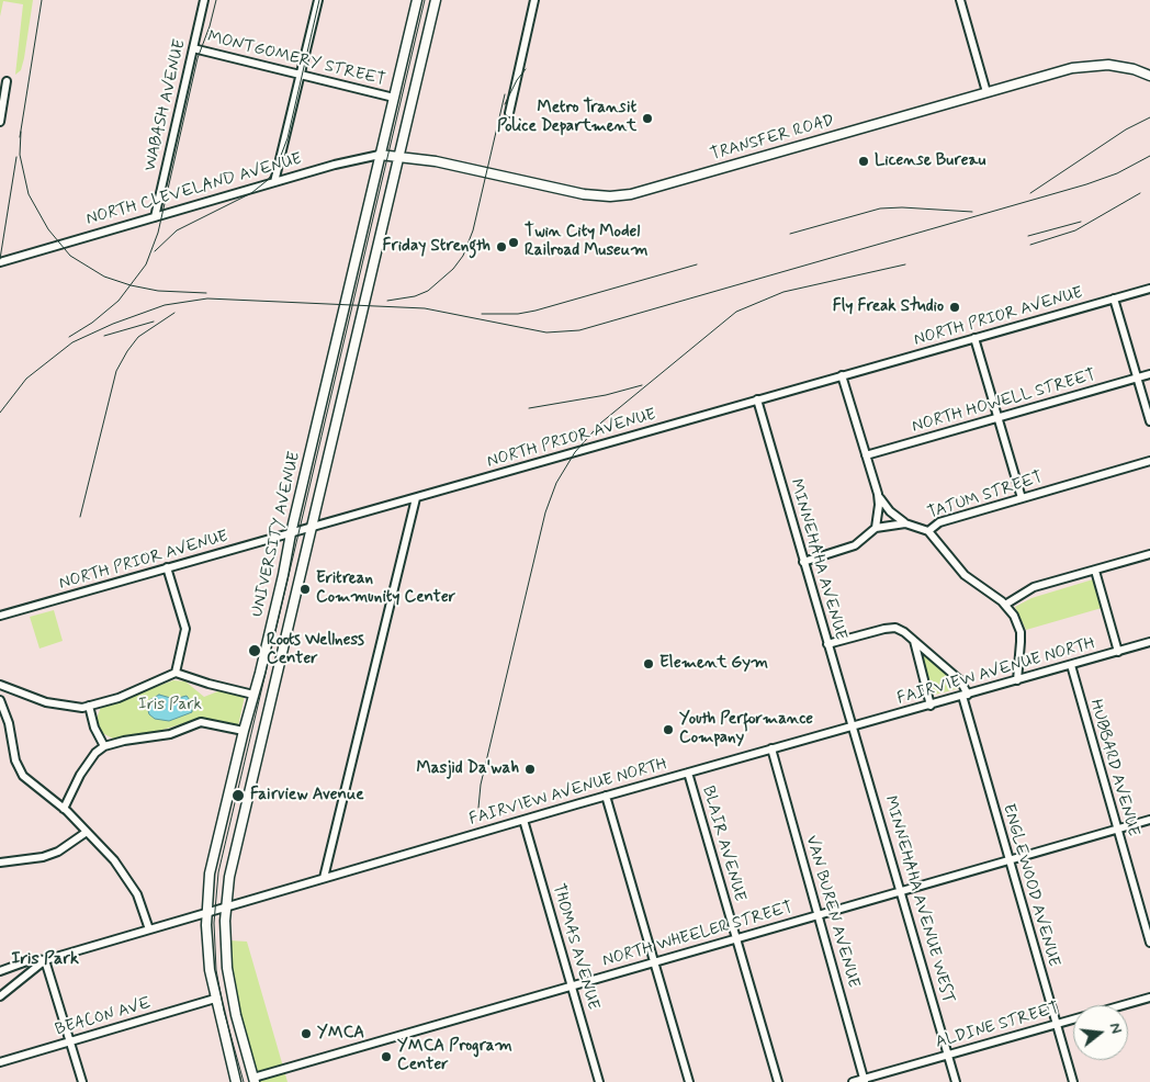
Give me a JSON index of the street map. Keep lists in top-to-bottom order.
{
  "streets": {
    "main road": ["TRANSFER ROAD", "NORTH CLEVELAND AVENUE", "UNIVERSITY AVENUE"],
    "street": [
      "MONTGOMERY STREET",
      "WABASH AVENUE",
      "NORTH PRIOR AVENUE",
      "NORTH HOWELL STREET",
      "TATUM STREET",
      "MINNEHAHA AVENUE",
      "FAIRVIEW AVENUE NORTH",
      "HUBBARD AVENUE",
      "BLAIR AVENUE",
      "ENGLEWOOD AVENUE",
      "MINNEHAHA AVENUE WEST",
      "VAN BUREN AVENUE",
      "NORTH WHEELER STREET",
      "THOMAS AVENUE",
      "BEACON AVE",
      "ALDINE STREET"
    ]
  },
  "crossings": [
    ["MONTGOMERY STREET", "WABASH AVENUE"],
    ["MONTGOMERY STREET", "UNIVERSITY AVENUE"],
    ["WABASH AVENUE", "NORTH CLEVELAND AVENUE"],
    ["TRANSFER ROAD", "NORTH CLEVELAND AVENUE"],
    ["TRANSFER ROAD", "UNIVERSITY AVENUE"],
    ["NORTH CLEVELAND AVENUE", "UNIVERSITY AVENUE"],
    ["NORTH PRIOR AVENUE", "UNIVERSITY AVENUE"],
    ["NORTH PRIOR AVENUE", "MINNEHAHA AVENUE"],
    ["UNIVERSITY AVENUE", "FAIRVIEW AVENUE NORTH"],
    ["UNIVERSITY AVENUE", "NORTH WHEELER STREET"],
    ["UNIVERSITY AVENUE", "BEACON AVE"],
    ["MINNEHAHA AVENUE", "FAIRVIEW AVENUE NORTH"],
    ["MINNEHAHA AVENUE", "ENGLEWOOD AVENUE"],
    ["MINNEHAHA AVENUE", "MINNEHAHA AVENUE WEST"],
    ["FAIRVIEW AVENUE NORTH", "HUBBARD AVENUE"],
    ["FAIRVIEW AVENUE NORTH", "BLAIR AVENUE"],
    ["FAIRVIEW AVENUE NORTH", "ENGLEWOOD AVENUE"],
    ["FAIRVIEW AVENUE NORTH", "MINNEHAHA AVENUE WEST"],
    ["FAIRVIEW AVENUE NORTH", "VAN BUREN AVENUE"],
    ["FAIRVIEW AVENUE NORTH", "THOMAS AVENUE"],
    ["HUBBARD AVENUE", "NORTH WHEELER STREET"],
    ["BLAIR AVENUE", "NORTH WHEELER STREET"],
    ["ENGLEWOOD AVENUE", "NORTH WHEELER STREET"],
    ["ENGLEWOOD AVENUE", "ALDINE STREET"],
    ["MINNEHAHA AVENUE WEST", "NORTH WHEELER STREET"],
    ["MINNEHAHA AVENUE WEST", "ALDINE STREET"],
    ["VAN BUREN AVENUE", "NORTH WHEELER STREET"],
    ["VAN BUREN AVENUE", "ALDINE STREET"],
    ["NORTH WHEELER STREET", "THOMAS AVENUE"]
  ],
  "districts": ["Iris Park"],
  "parks": ["Iris Park"],
  "places": [
    "Metro Transit Police Department",
    "License Bureau",
    "Twin City Model Railroad Museum",
    "Friday Strength",
    "Fly Freak Studio",
    "Eritrean Community Center",
    "Roots Wellness Center",
    "Element Gym",
    "Youth Performance Company",
    "Masjid Da'wah",
    "Fairview Avenue",
    "YMCA",
    "YMCA Program Center"
  ],
  "north": "right"
}
